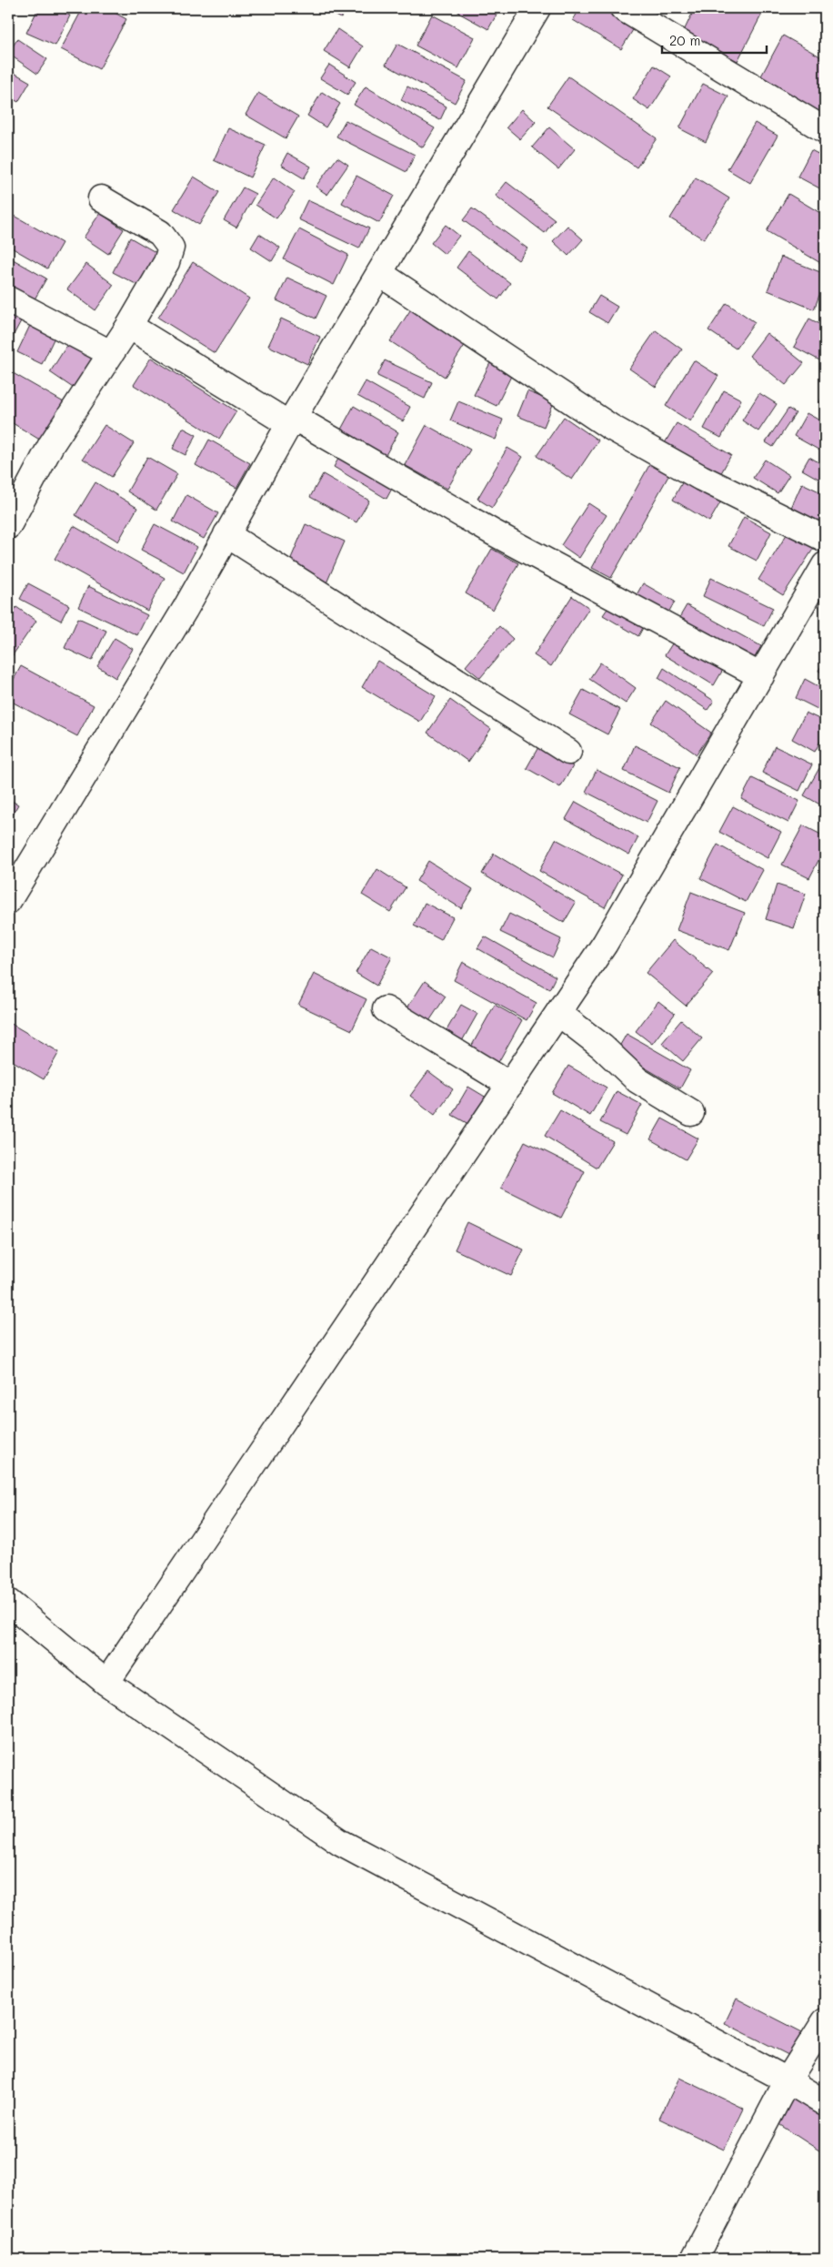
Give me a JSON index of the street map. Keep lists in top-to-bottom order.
{
  "scale_bar": "20 m"
}
